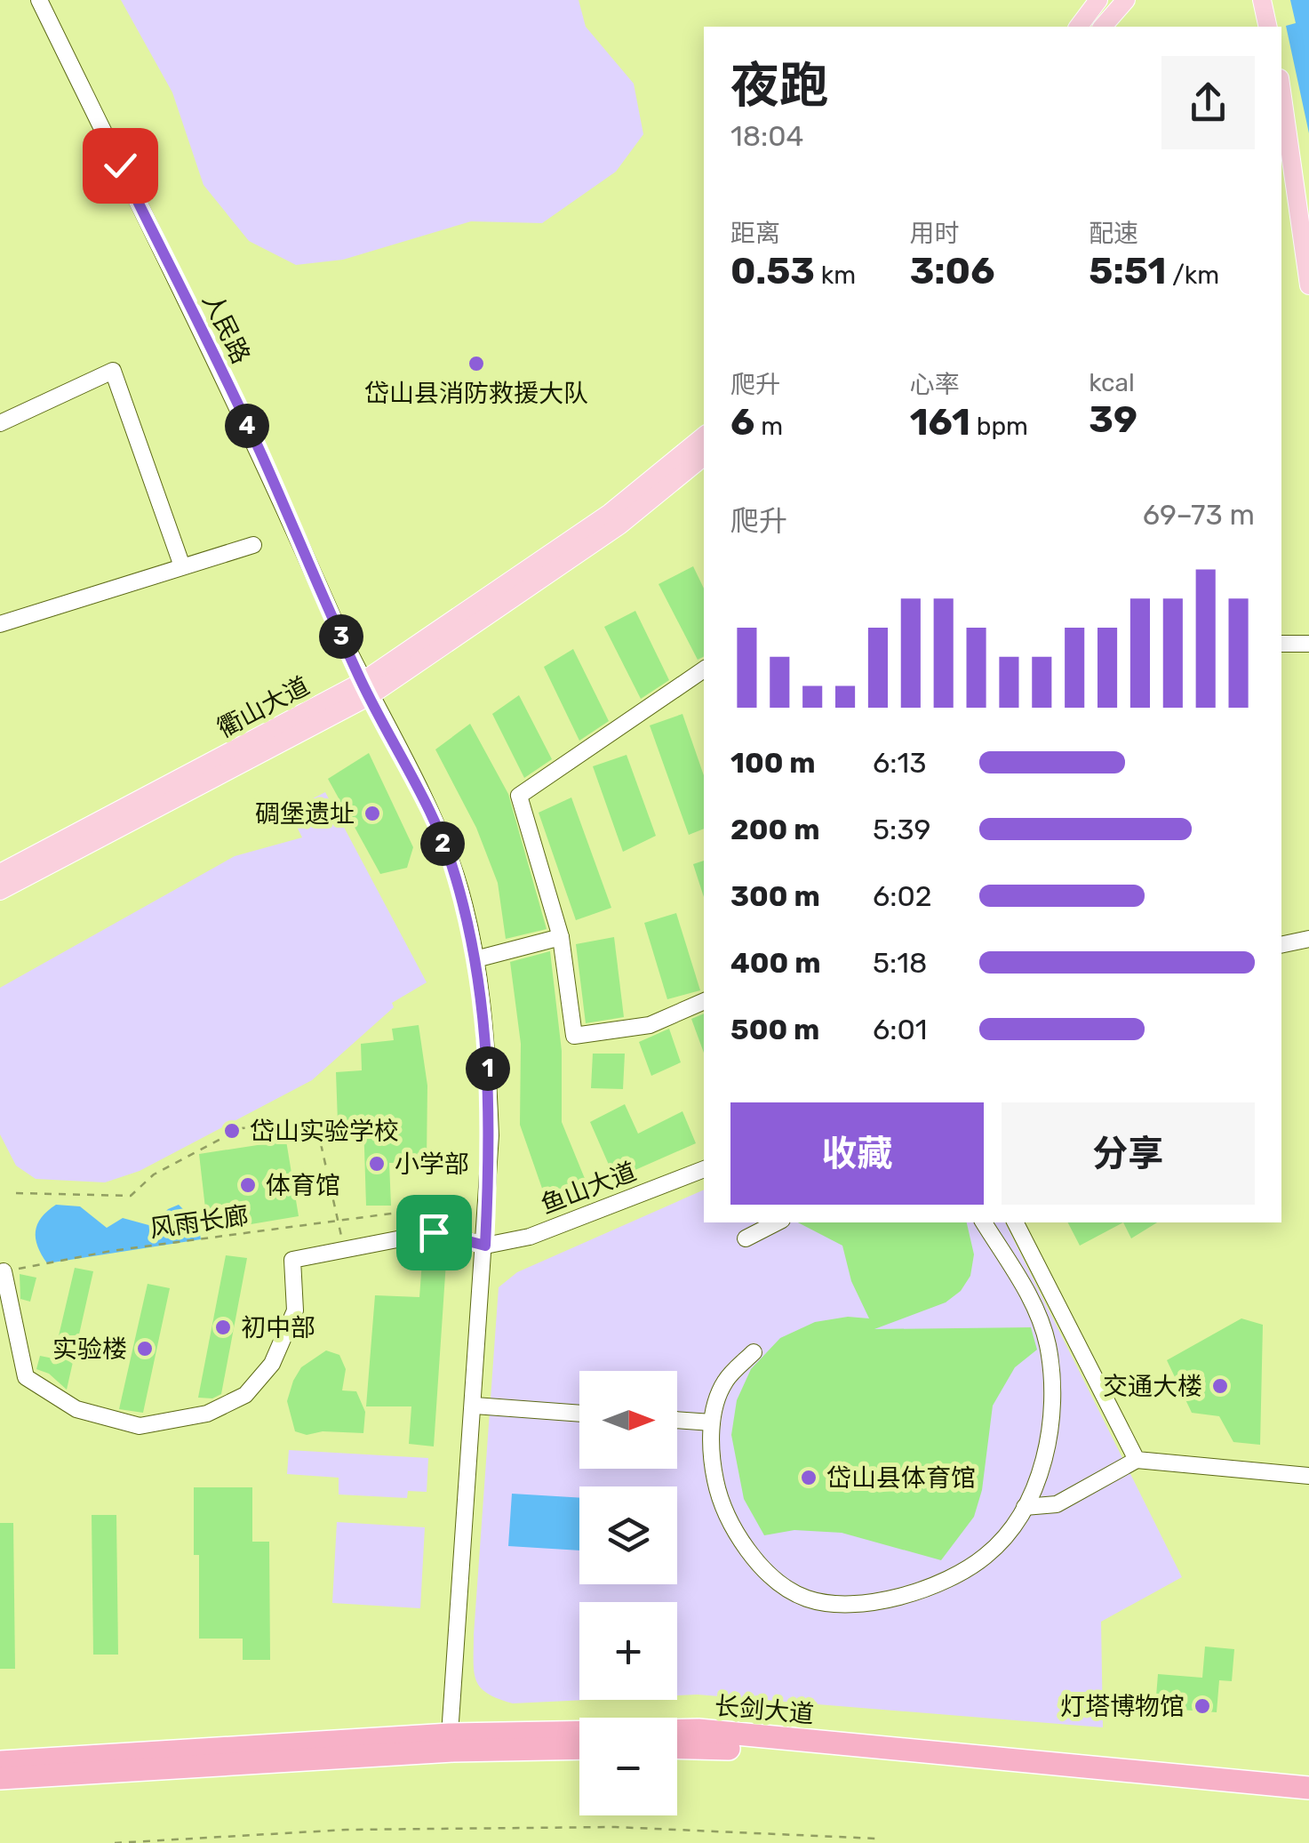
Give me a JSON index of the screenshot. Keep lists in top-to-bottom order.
{
  "streets": {
    "highway": ["长剑大道"],
    "main road": ["衢山大道"],
    "street": ["人民路", "鱼山大道"],
    "path": ["风雨长廊"]
  },
  "crossings": [
    ["人民路", "衢山大道"],
    ["人民路", "鱼山大道"],
    ["人民路", "长剑大道"]
  ],
  "places": [
    "岱山县消防救援大队",
    "碉堡遗址",
    "岱山实验学校",
    "小学部",
    "体育馆",
    "初中部",
    "实验楼",
    "交通大楼",
    "岱山县体育馆",
    "灯塔博物馆"
  ],
  "north": "right",
  "page": {
    "heading": ["夜跑", "18:04"],
    "stats": [
      ["距离", "0.53 km"],
      ["用时", "3:06"],
      ["配速", "5:51 /km"],
      ["爬升", "6 m"],
      ["心率", "161 bpm"],
      ["kcal", "39"]
    ],
    "pins": [
      "4",
      "3",
      "2",
      "1"
    ],
    "chart": ["爬升", "69–73 m"],
    "list": [
      {
        "name": "100 m",
        "note": "6:13"
      },
      {
        "name": "200 m",
        "note": "5:39"
      },
      {
        "name": "300 m",
        "note": "6:02"
      },
      {
        "name": "400 m",
        "note": "5:18"
      },
      {
        "name": "500 m",
        "note": "6:01"
      }
    ],
    "buttons": ["收藏", "分享"],
    "map_buttons": ["+", "−"]
  }
}
